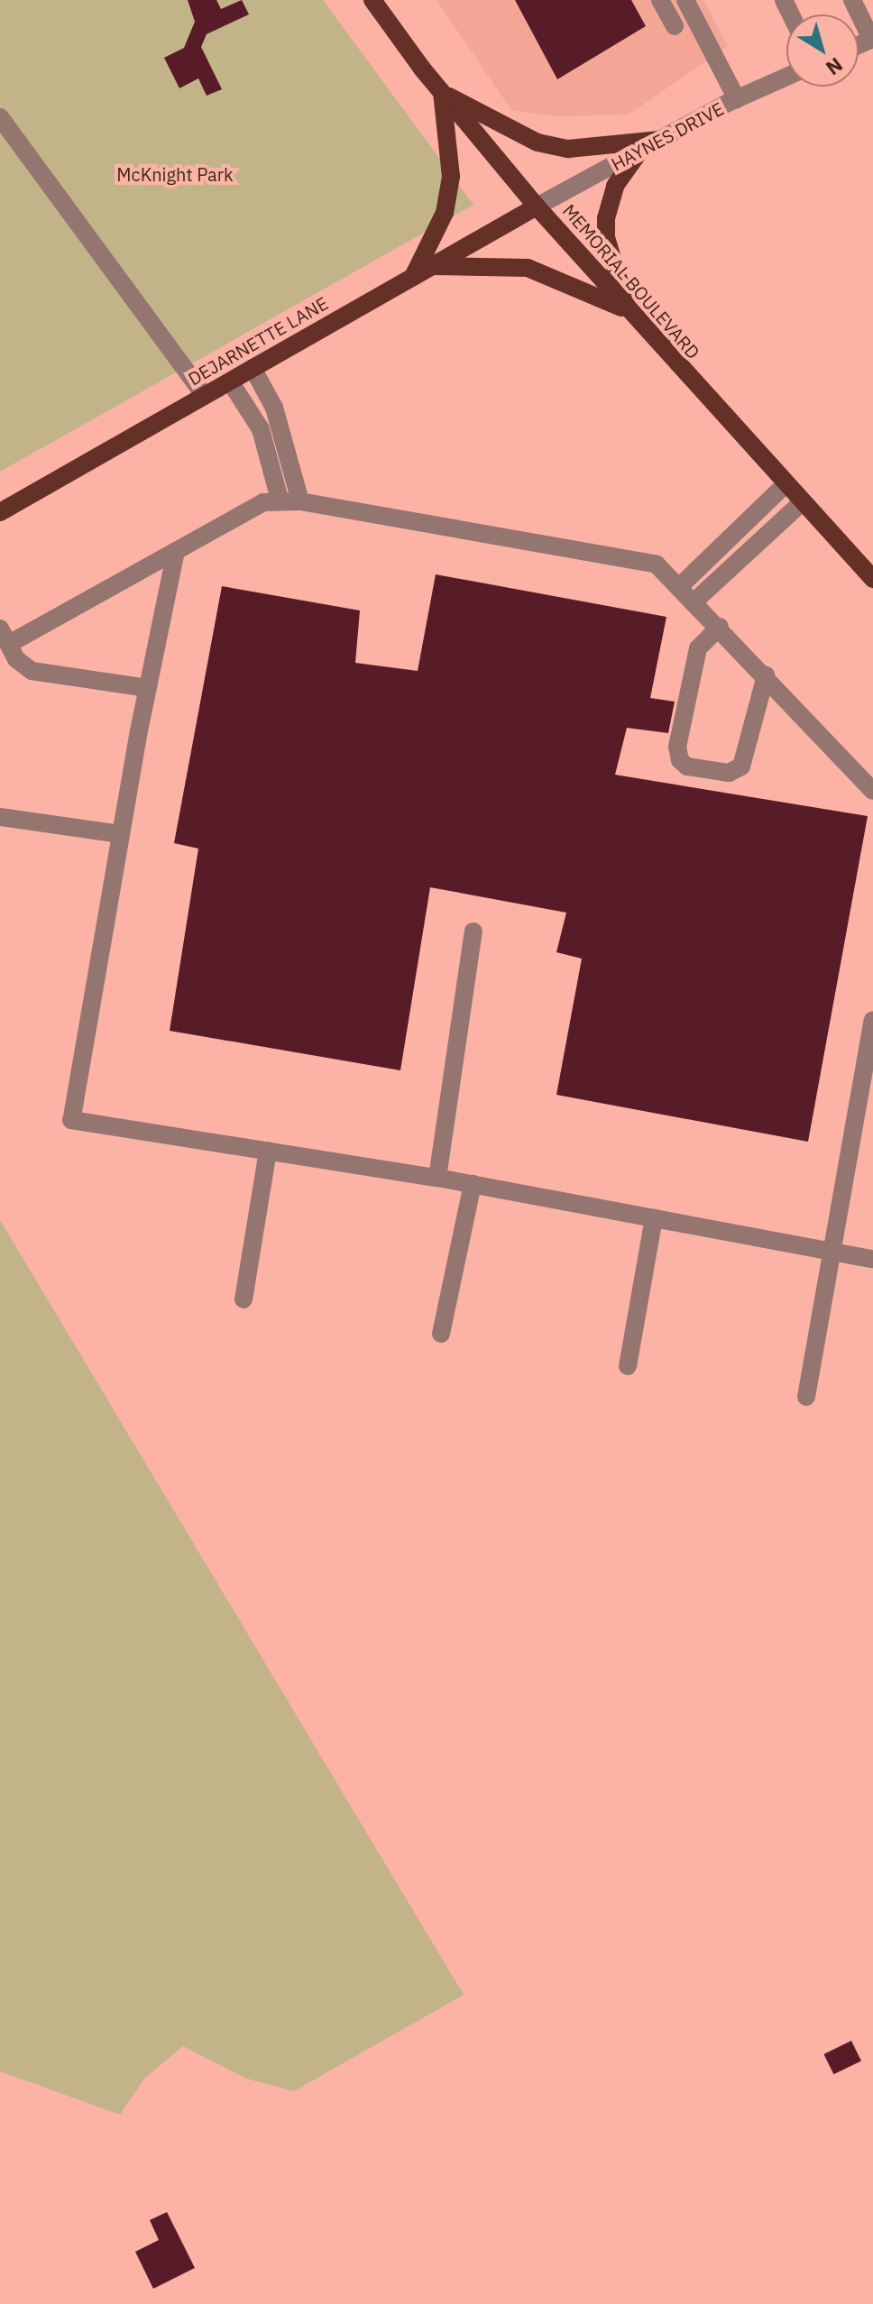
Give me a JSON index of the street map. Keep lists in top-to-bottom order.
{
  "streets": {
    "main road": ["MEMORIAL BOULEVARD", "DEJARNETTE LANE"],
    "street": ["HAYNES DRIVE"]
  },
  "crossings": [
    ["HAYNES DRIVE", "MEMORIAL BOULEVARD"],
    ["HAYNES DRIVE", "DEJARNETTE LANE"],
    ["MEMORIAL BOULEVARD", "DEJARNETTE LANE"]
  ],
  "parks": ["McKnight Park"],
  "north": "bottom right"
}
